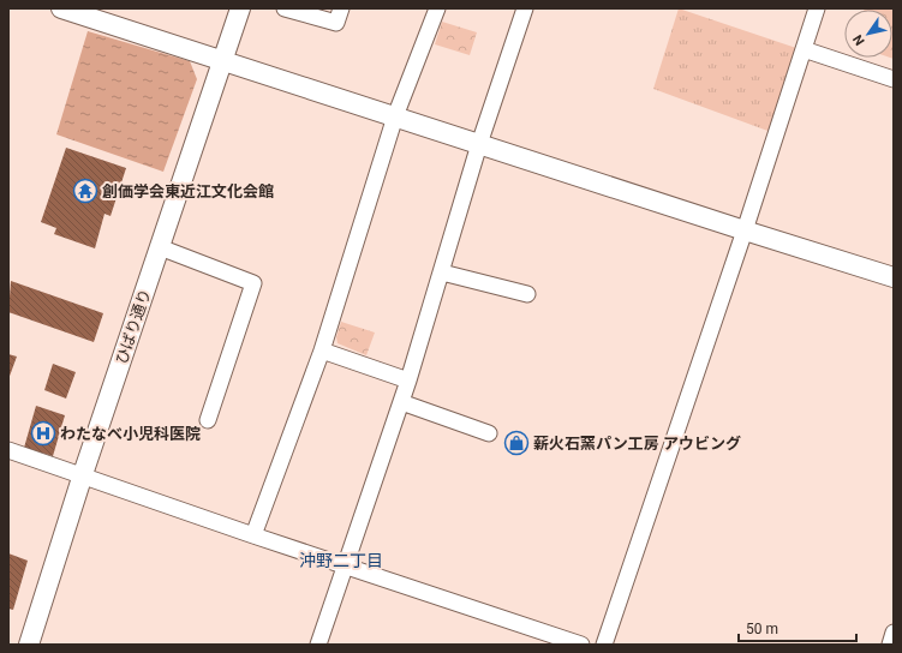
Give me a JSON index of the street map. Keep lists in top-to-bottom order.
{
  "streets": {
    "street": ["ひばり通り"]
  },
  "districts": ["沖野二丁目"],
  "places": {
    "temple": ["創価学会東近江文化会館"],
    "hospital": ["わたなべ小児科医院"],
    "shop": ["薪火石窯パン工房 アウビング"]
  },
  "scale_bar": "50 m",
  "north": "bottom left"
}
